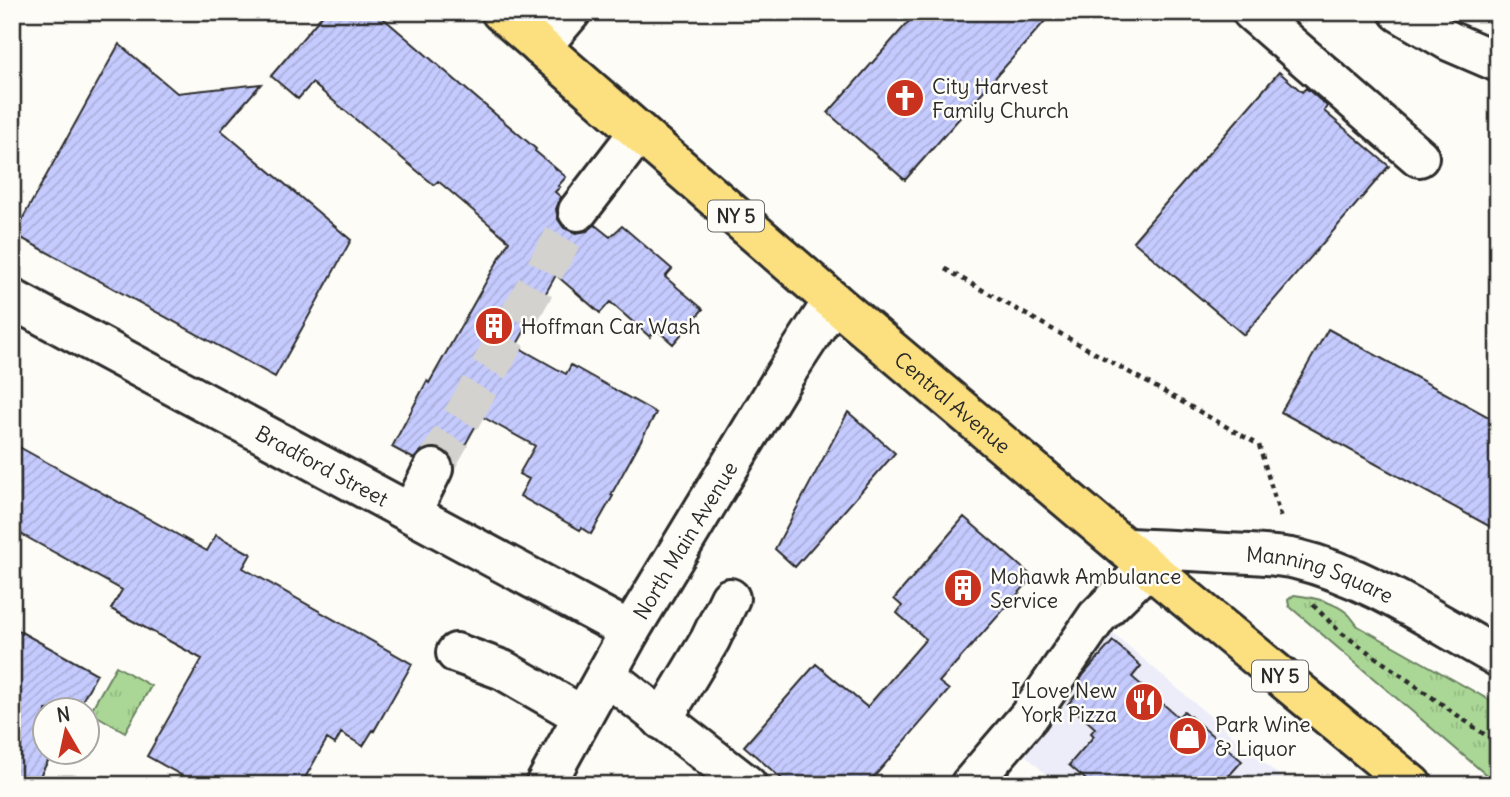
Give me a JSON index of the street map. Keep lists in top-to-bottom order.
{
  "streets": {
    "main road": ["NY 5", "Central Avenue"],
    "street": ["Bradford Street", "North Main Avenue", "Manning Square"]
  },
  "crossings": [
    ["Central Avenue", "North Main Avenue"],
    ["Central Avenue", "Manning Square"],
    ["Bradford Street", "North Main Avenue"]
  ],
  "places": {
    "church": ["City Harvest Family Church"],
    "building": ["Hoffman Car Wash", "Mohawk Ambulance Service"],
    "restaurant": ["I Love New York Pizza"],
    "shop": ["Park Wine & Liquor"]
  },
  "north": "top"
}
